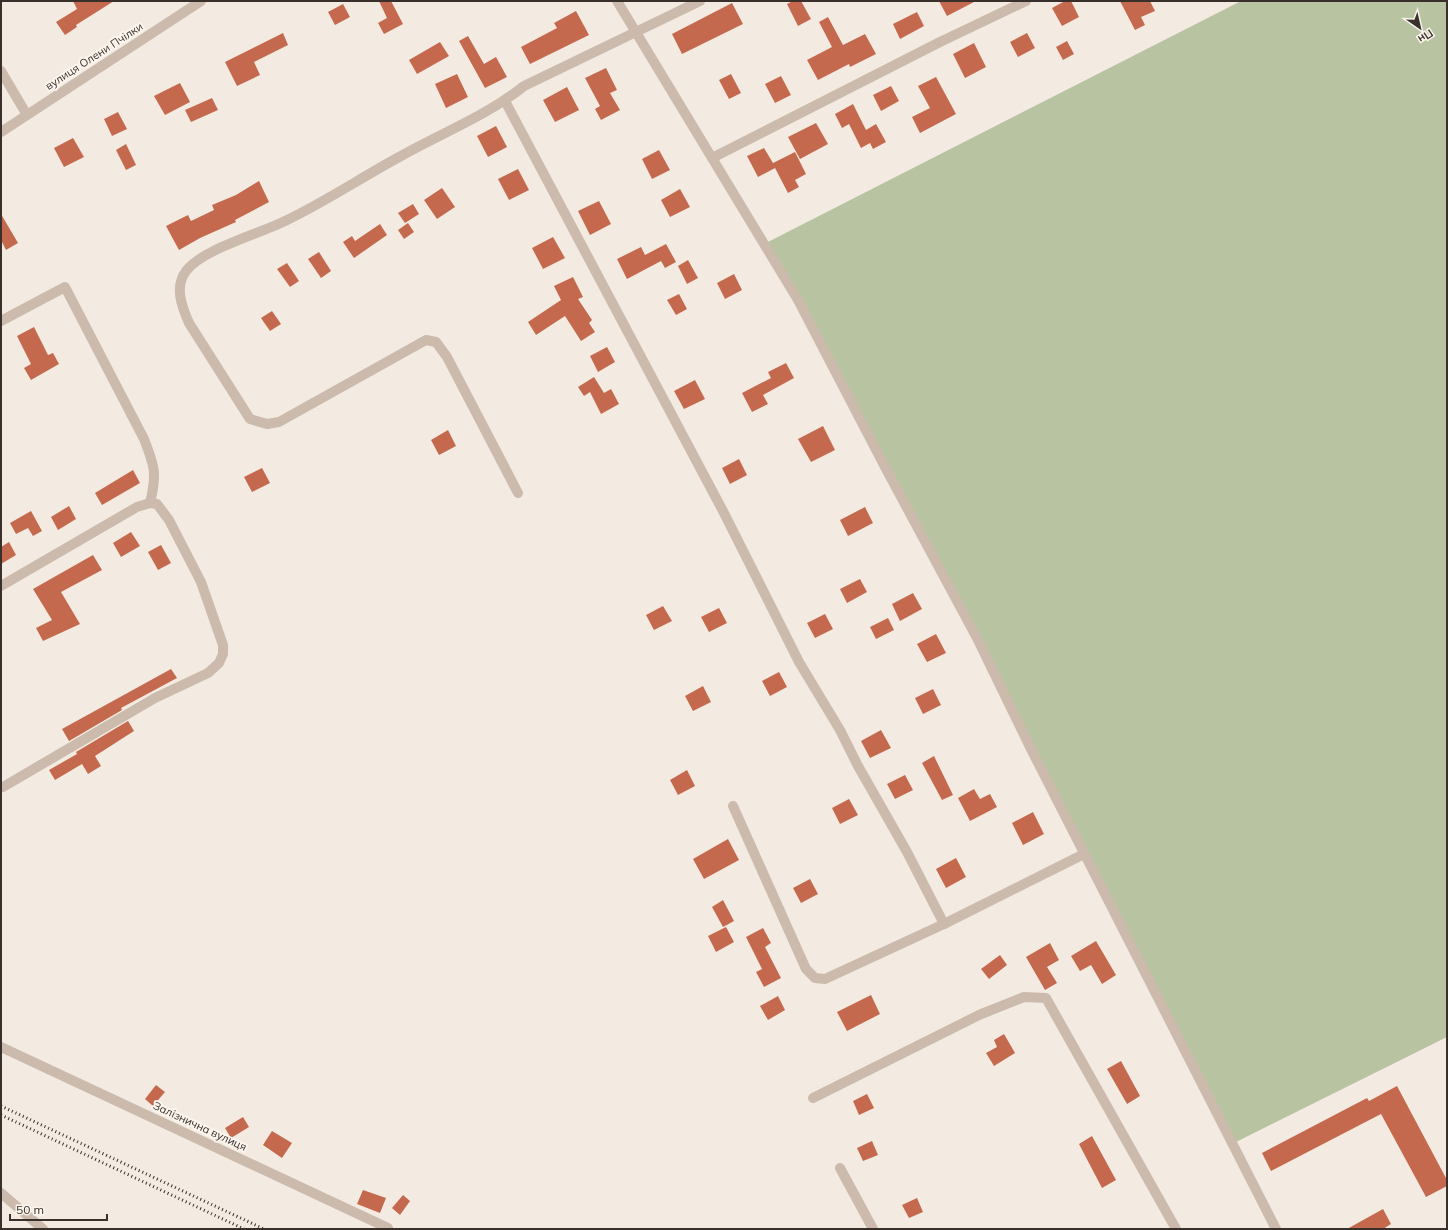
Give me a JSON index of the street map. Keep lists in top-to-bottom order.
{
  "streets": {
    "street": ["вулиця Олени Пчілки", "Залізнична вулиця"]
  },
  "scale_bar": "50 m",
  "north": "bottom right"
}
